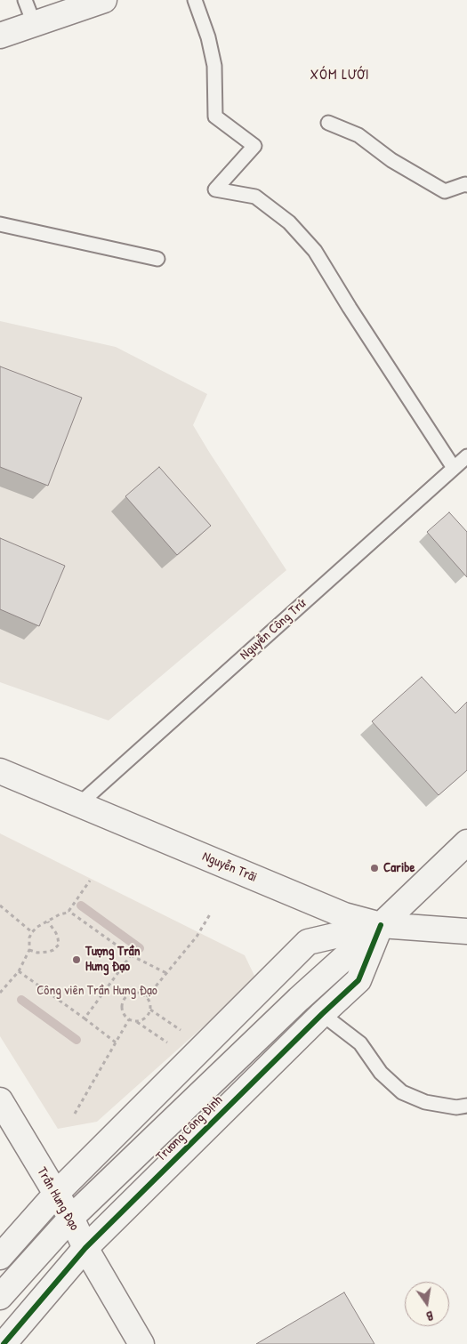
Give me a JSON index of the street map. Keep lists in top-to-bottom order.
{
  "streets": {
    "main road": ["Nguyễn Trãi", "Trương Công Định", "Trần Hưng Đạo"],
    "lane": ["Nguyễn Công Trứ"]
  },
  "crossings": [
    ["Nguyễn Công Trứ", "Nguyễn Trãi"],
    ["Nguyễn Trãi", "Trương Công Định"],
    ["Trương Công Định", "Trần Hưng Đạo"]
  ],
  "districts": ["XÓM LƯỚI"],
  "parks": ["Công viên Trần Hưng Đạo"],
  "places": ["Caribe", "Tượng Trần Hưng Đạo"],
  "north": "bottom"
}
